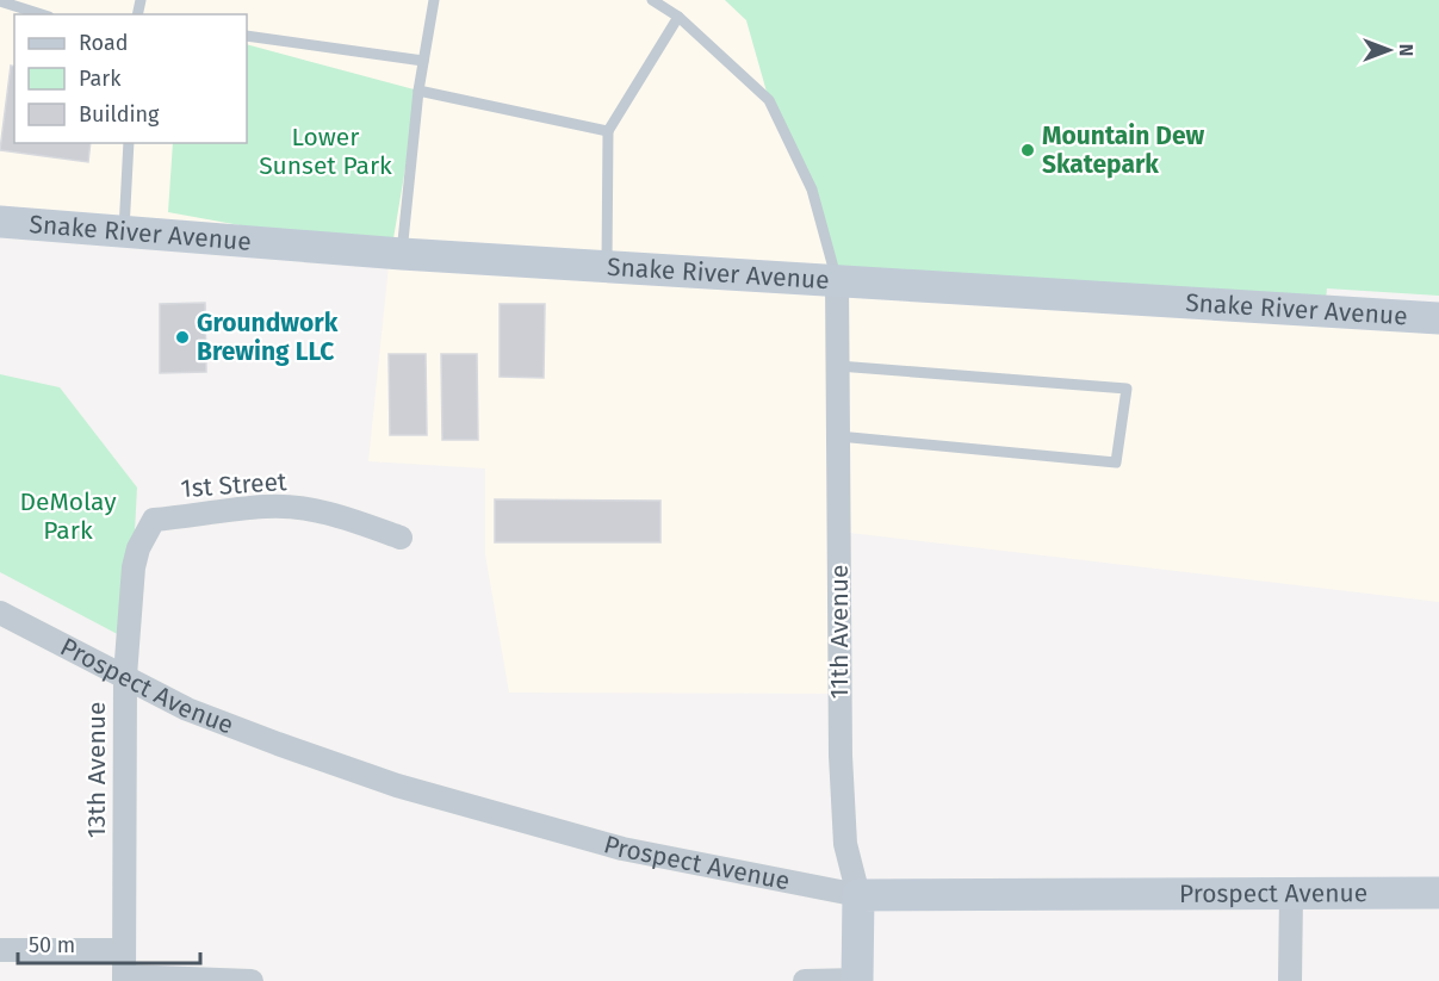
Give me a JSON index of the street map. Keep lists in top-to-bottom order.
{
  "streets": {
    "main road": ["Snake River Avenue", "11th Avenue", "Prospect Avenue"],
    "street": ["1st Street", "13th Avenue"]
  },
  "crossings": [
    ["Snake River Avenue", "11th Avenue"],
    ["1st Street", "13th Avenue"],
    ["11th Avenue", "Prospect Avenue"],
    ["Prospect Avenue", "13th Avenue"]
  ],
  "parks": ["Lower Sunset Park", "DeMolay Park"],
  "places": ["Mountain Dew Skatepark", "Groundwork Brewing LLC"],
  "legend": ["Road", "Park", "Building"],
  "scale_bar": "50 m",
  "north": "right"
}
